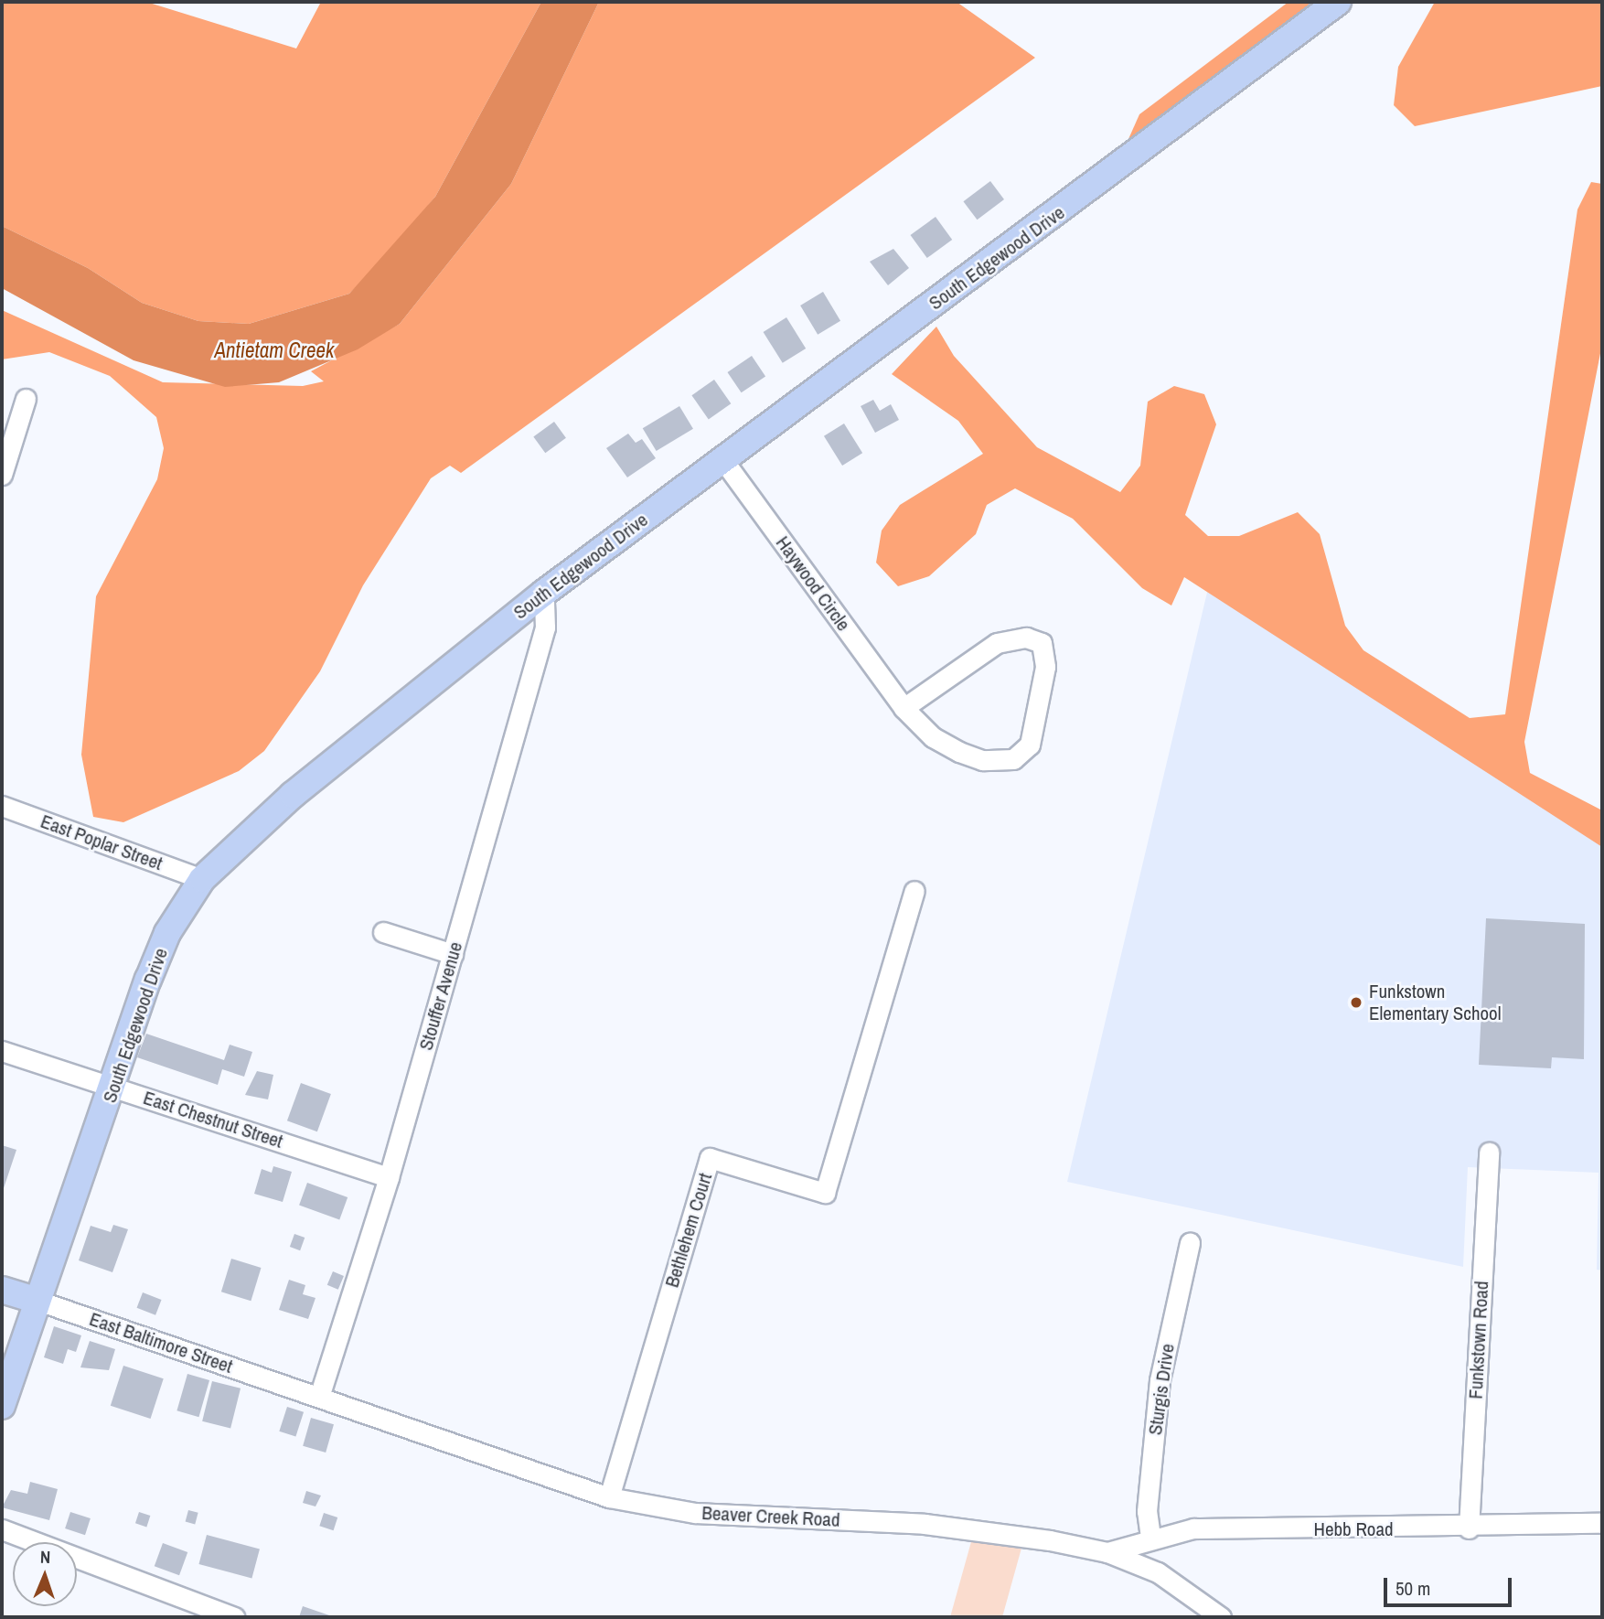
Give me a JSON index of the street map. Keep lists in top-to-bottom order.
{
  "streets": {
    "main road": ["South Edgewood Drive", "East Baltimore Street"],
    "street": [
      "Haywood Circle",
      "East Poplar Street",
      "Stouffer Avenue",
      "East Chestnut Street",
      "Bethlehem Court",
      "Funkstown Road",
      "Sturgis Drive",
      "Beaver Creek Road",
      "Hebb Road"
    ]
  },
  "crossings": [
    ["South Edgewood Drive", "Haywood Circle"],
    ["South Edgewood Drive", "East Poplar Street"],
    ["South Edgewood Drive", "Stouffer Avenue"],
    ["South Edgewood Drive", "East Chestnut Street"],
    ["South Edgewood Drive", "East Baltimore Street"],
    ["Stouffer Avenue", "East Chestnut Street"],
    ["Stouffer Avenue", "East Baltimore Street"],
    ["Stouffer Avenue", "Beaver Creek Road"],
    ["Bethlehem Court", "Beaver Creek Road"],
    ["Funkstown Road", "Hebb Road"],
    ["East Baltimore Street", "Beaver Creek Road"],
    ["Sturgis Drive", "Hebb Road"],
    ["Beaver Creek Road", "Hebb Road"]
  ],
  "water": ["Antietam Creek"],
  "places": ["Funkstown Elementary School"],
  "scale_bar": "50 m",
  "north": "top"
}
